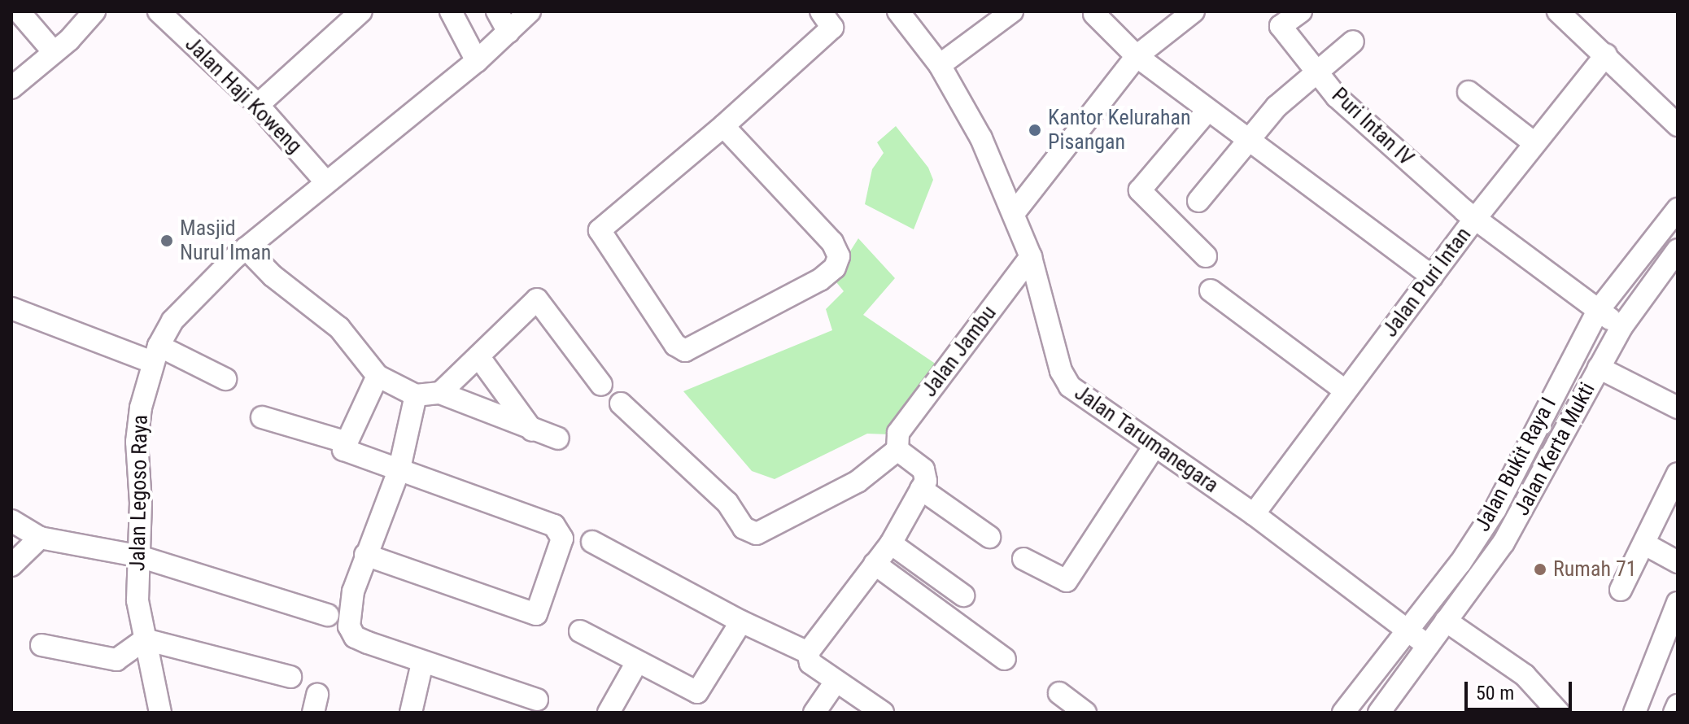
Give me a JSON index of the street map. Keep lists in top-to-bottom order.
{
  "streets": {
    "street": [
      "Jalan Haji Koweng",
      "Puri Intan IV",
      "Jalan Puri Intan",
      "Jalan Jambu",
      "Jalan Tarumanegara",
      "Jalan Kerta Mukti",
      "Jalan Bukit Raya I",
      "Jalan Legoso Raya"
    ]
  },
  "crossings": [
    ["Jalan Haji Koweng", "Jalan Legoso Raya"],
    ["Puri Intan IV", "Jalan Puri Intan"],
    ["Puri Intan IV", "Jalan Kerta Mukti"],
    ["Puri Intan IV", "Jalan Bukit Raya I"],
    ["Jalan Puri Intan", "Jalan Tarumanegara"],
    ["Jalan Jambu", "Jalan Tarumanegara"],
    ["Jalan Tarumanegara", "Jalan Kerta Mukti"],
    ["Jalan Tarumanegara", "Jalan Bukit Raya I"],
    ["Jalan Kerta Mukti", "Jalan Bukit Raya I"]
  ],
  "places": ["Kantor Kelurahan Pisangan", "Masjid Nurul Iman", "Rumah 71"],
  "scale_bar": "50 m"
}
